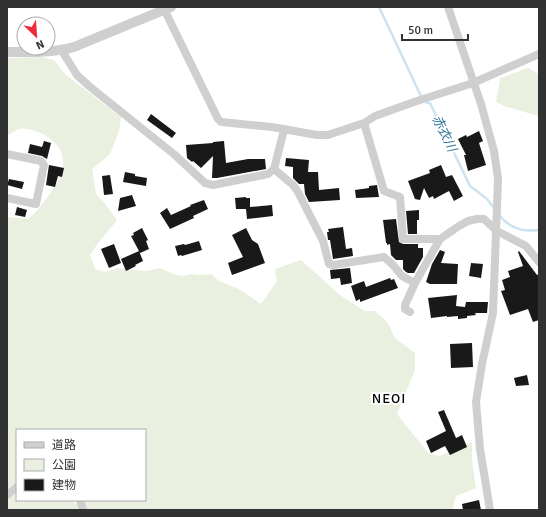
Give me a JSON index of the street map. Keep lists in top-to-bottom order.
{
  "districts": ["NEOI"],
  "water": ["赤衣川"],
  "legend": ["道路", "公園", "建物"],
  "scale_bar": "50 m",
  "north": "bottom right"
}
